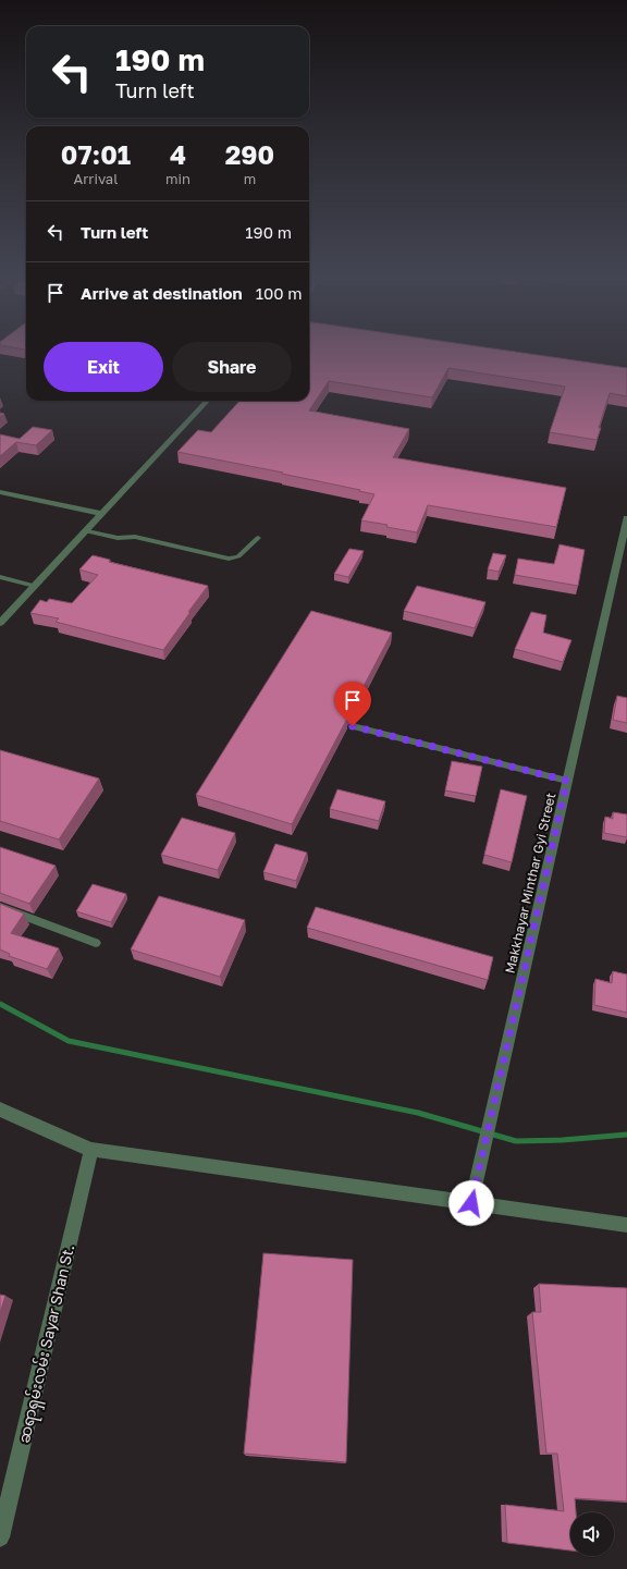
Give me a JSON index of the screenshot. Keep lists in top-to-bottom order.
{
  "streets": {
    "street": ["Makkhayar Minthar Gyi Street", "ဆရာရှမ်းလမ်း Sayar Shan St."]
  },
  "page": {
    "turn": ["190 m", "Turn left"],
    "eta": [
      "07:01",
      "Arrival",
      "4",
      "min",
      "290",
      "m"
    ],
    "list": [
      {
        "name": "Turn left",
        "value": "190 m"
      },
      {
        "name": "Arrive at destination",
        "value": "100 m"
      }
    ],
    "buttons": ["Exit", "Share"]
  }
}
